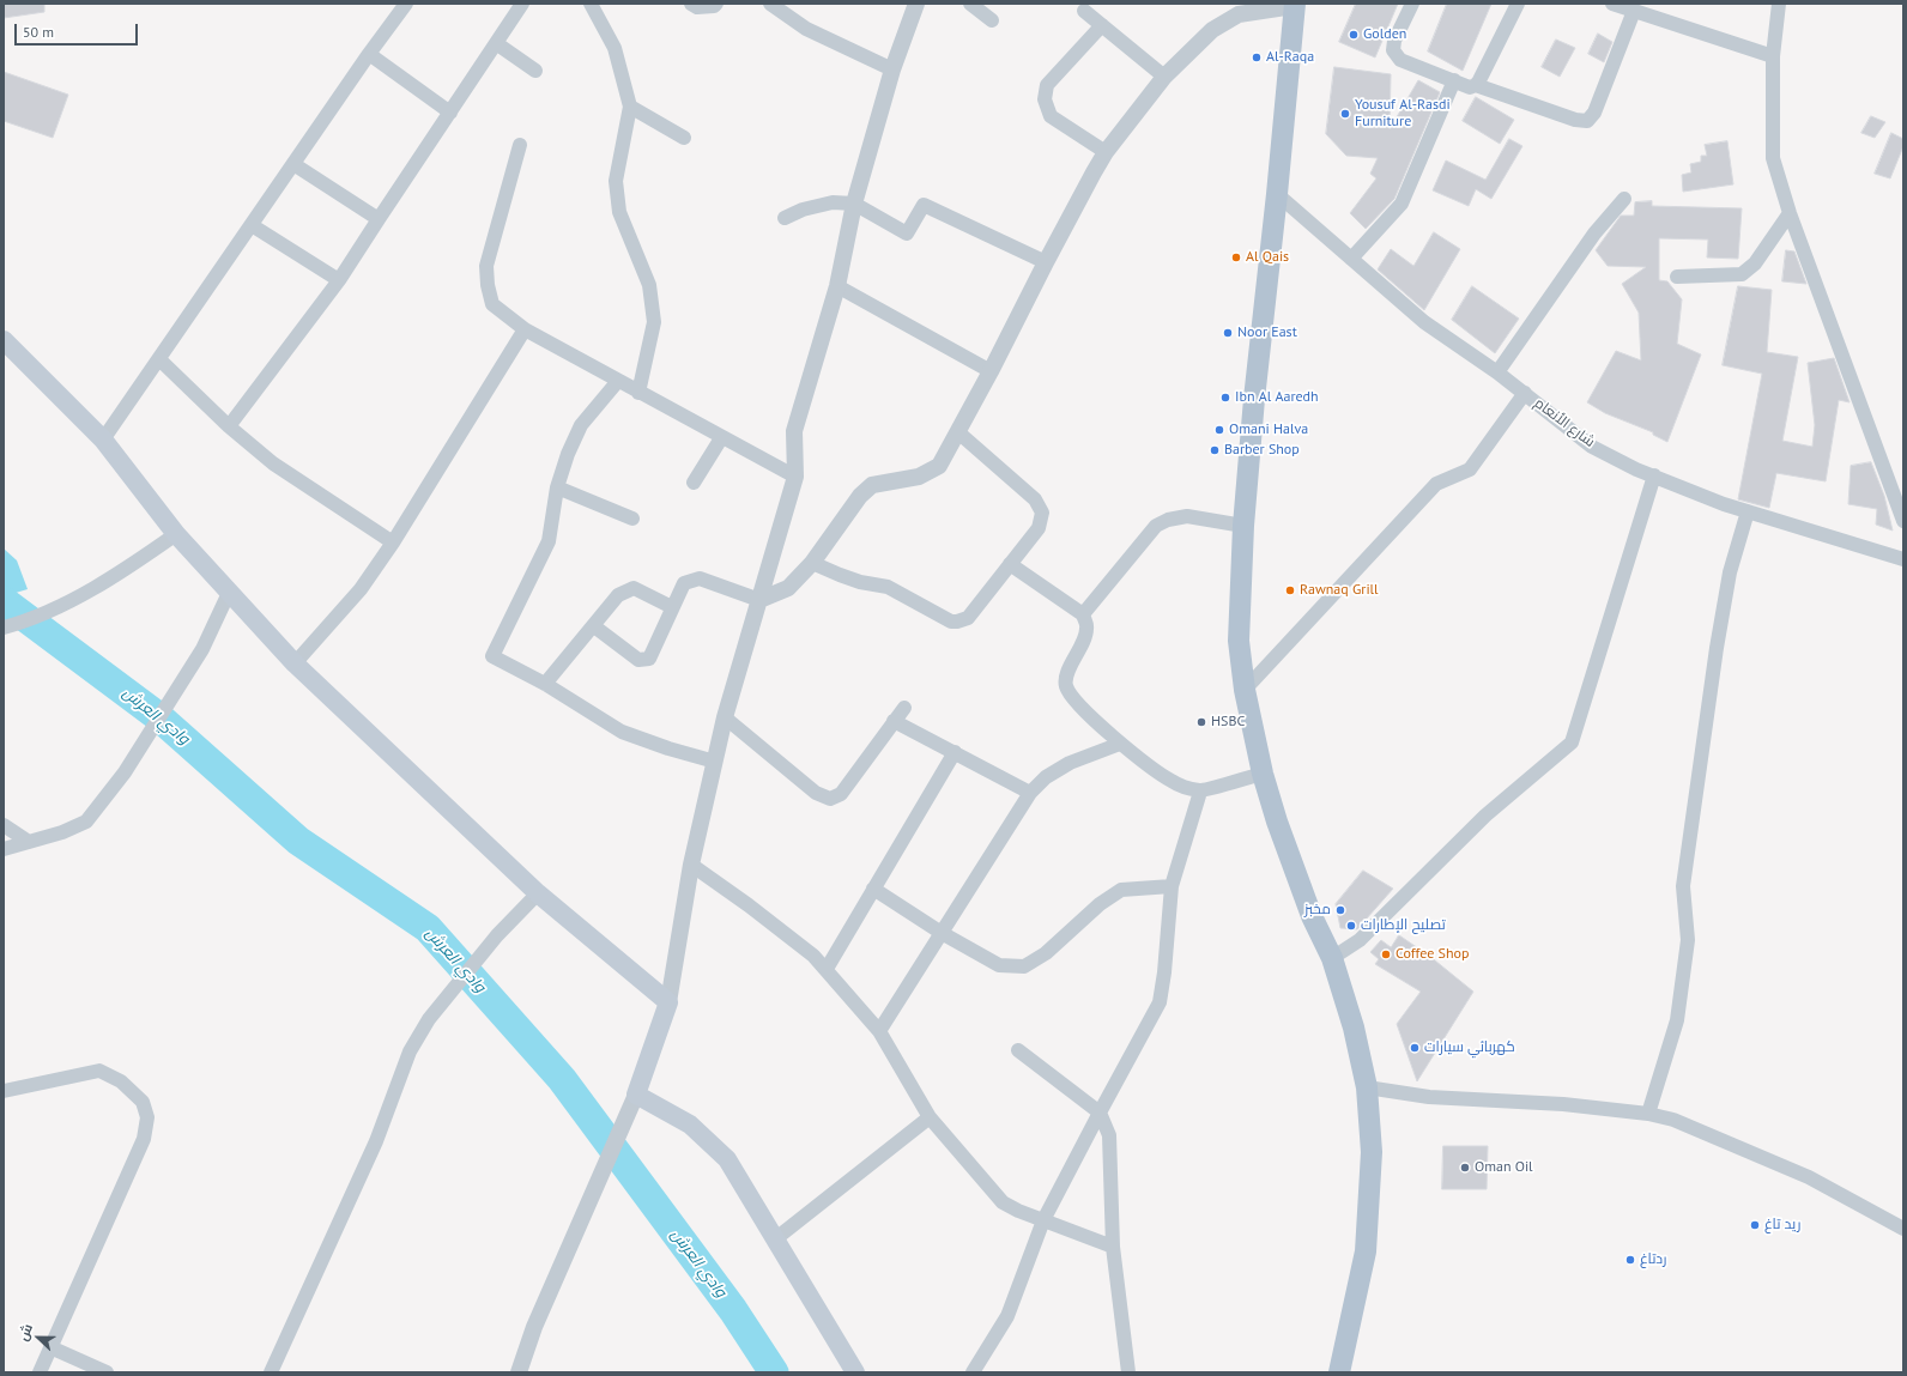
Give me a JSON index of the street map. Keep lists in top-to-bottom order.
{
  "streets": {
    "street": ["شارع الأنعام"]
  },
  "water": ["وادي العرش"],
  "places": [
    "Golden",
    "Al-Raqa",
    "Yousuf Al-Rasdi Furniture",
    "Al Qais",
    "Noor East",
    "Ibn Al Aaredh",
    "Omani Halva",
    "Barber Shop",
    "Rawnaq Grill",
    "HSBC",
    "مخبز",
    "تصليح الإطارات",
    "Coffee Shop",
    "كهربائي سيارات",
    "Oman Oil",
    "ريد تاغ",
    "ردتاغ"
  ],
  "scale_bar": "50 m",
  "north": "left"
}
